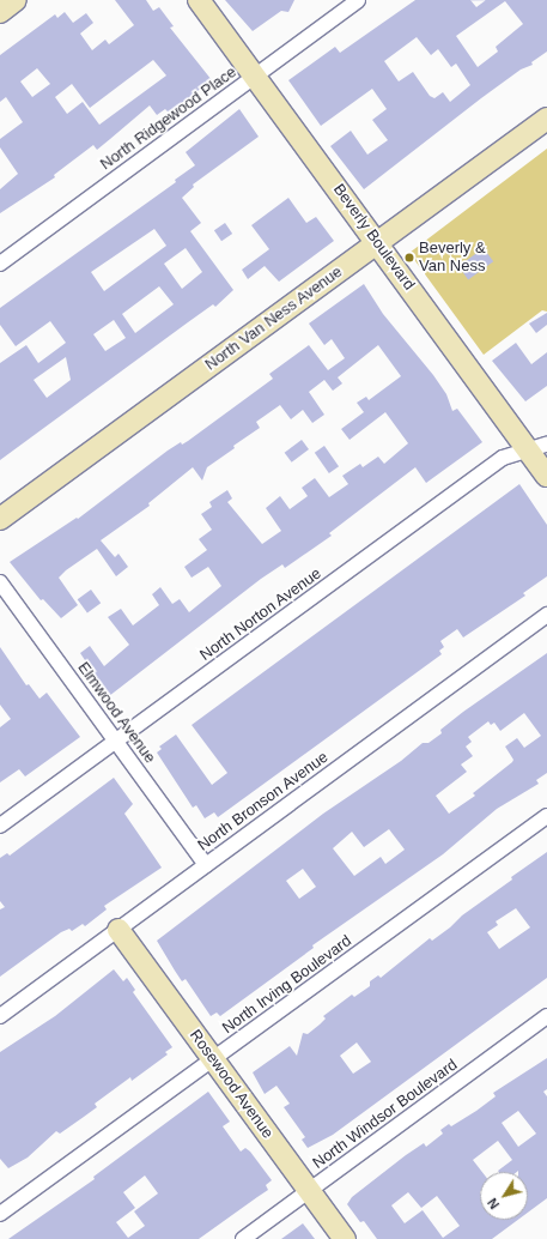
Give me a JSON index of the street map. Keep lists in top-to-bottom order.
{
  "streets": {
    "street": [
      "North Ridgewood Place",
      "Beverly Boulevard",
      "North Van Ness Avenue",
      "North Norton Avenue",
      "Elmwood Avenue",
      "North Bronson Avenue",
      "North Irving Boulevard",
      "Rosewood Avenue",
      "North Windsor Boulevard"
    ]
  },
  "crossings": [
    ["North Ridgewood Place", "Beverly Boulevard"],
    ["Beverly Boulevard", "North Van Ness Avenue"],
    ["Beverly Boulevard", "North Norton Avenue"],
    ["North Norton Avenue", "Elmwood Avenue"],
    ["Elmwood Avenue", "North Bronson Avenue"],
    ["North Bronson Avenue", "Rosewood Avenue"],
    ["North Irving Boulevard", "Rosewood Avenue"],
    ["Rosewood Avenue", "North Windsor Boulevard"]
  ],
  "places": ["Beverly & Van Ness"],
  "north": "bottom left"
}
